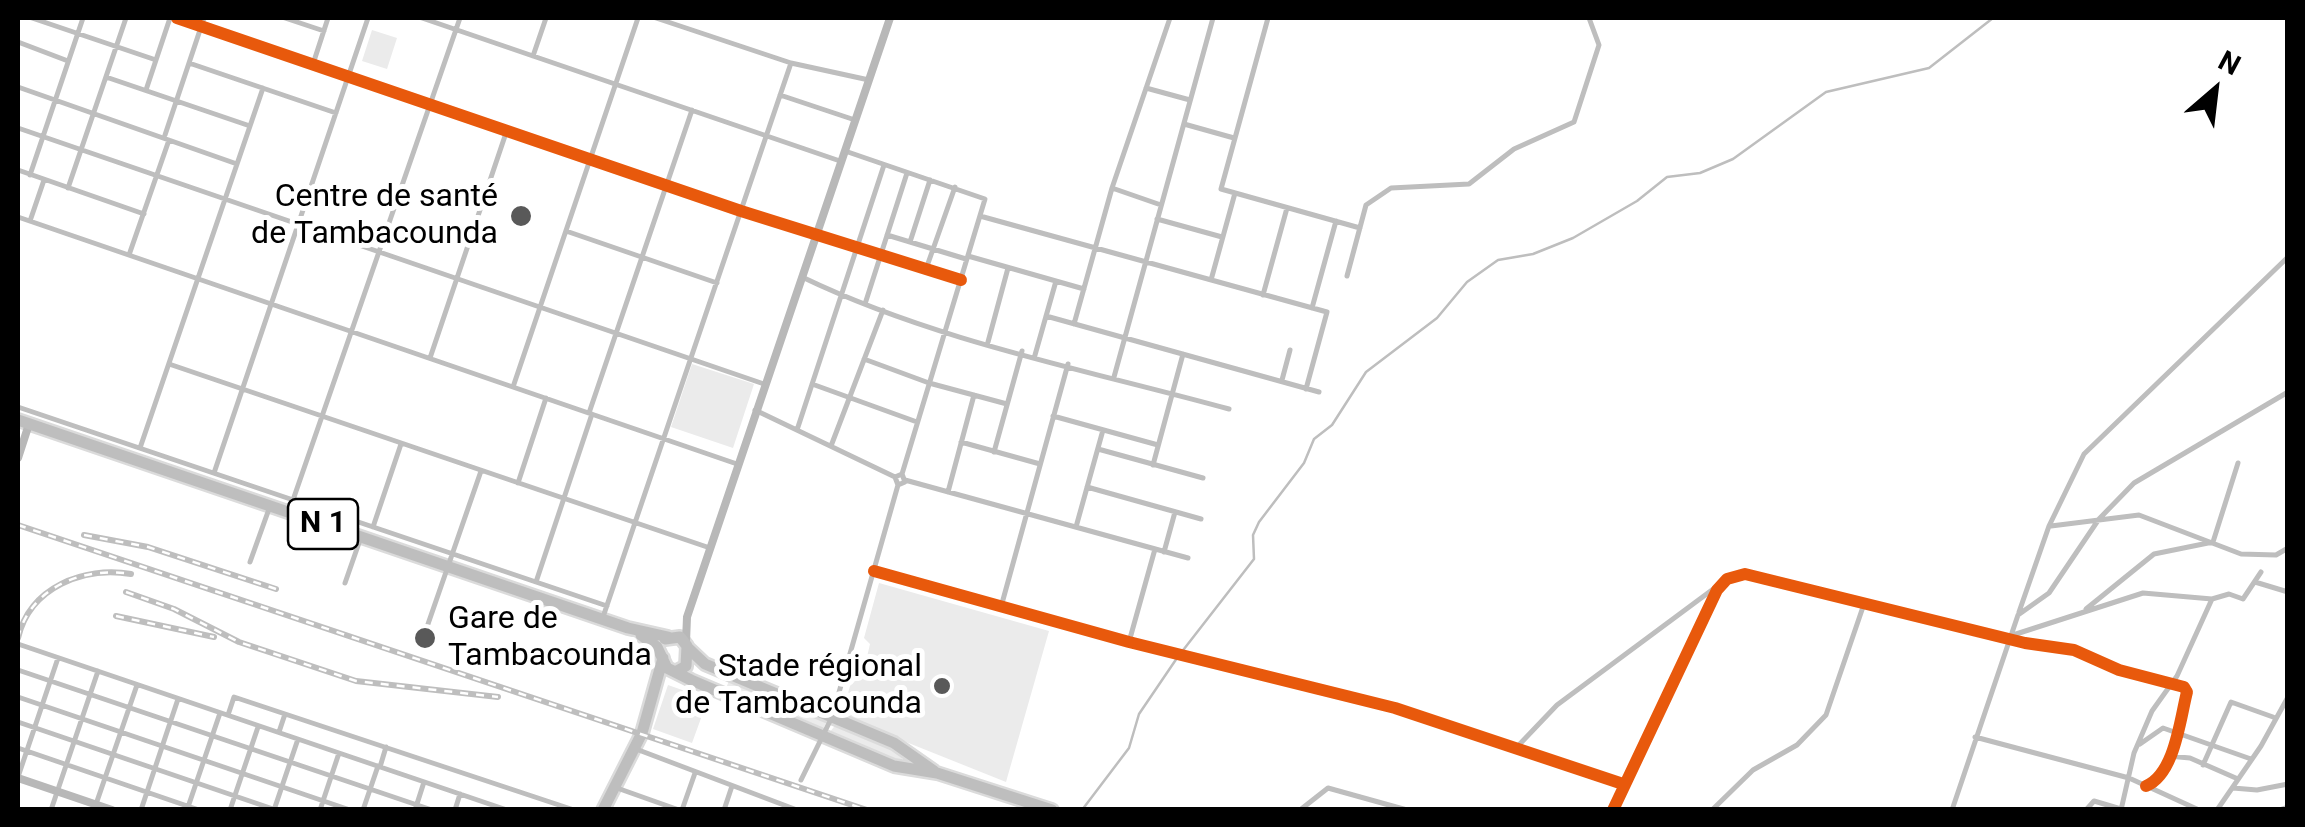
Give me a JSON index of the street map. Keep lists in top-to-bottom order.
{
  "streets": {
    "highway": ["N 1"]
  },
  "places": ["Centre de santé de Tambacounda", "Gare de Tambacounda", "Stade régional de Tambacounda"],
  "north": "top right"
}
